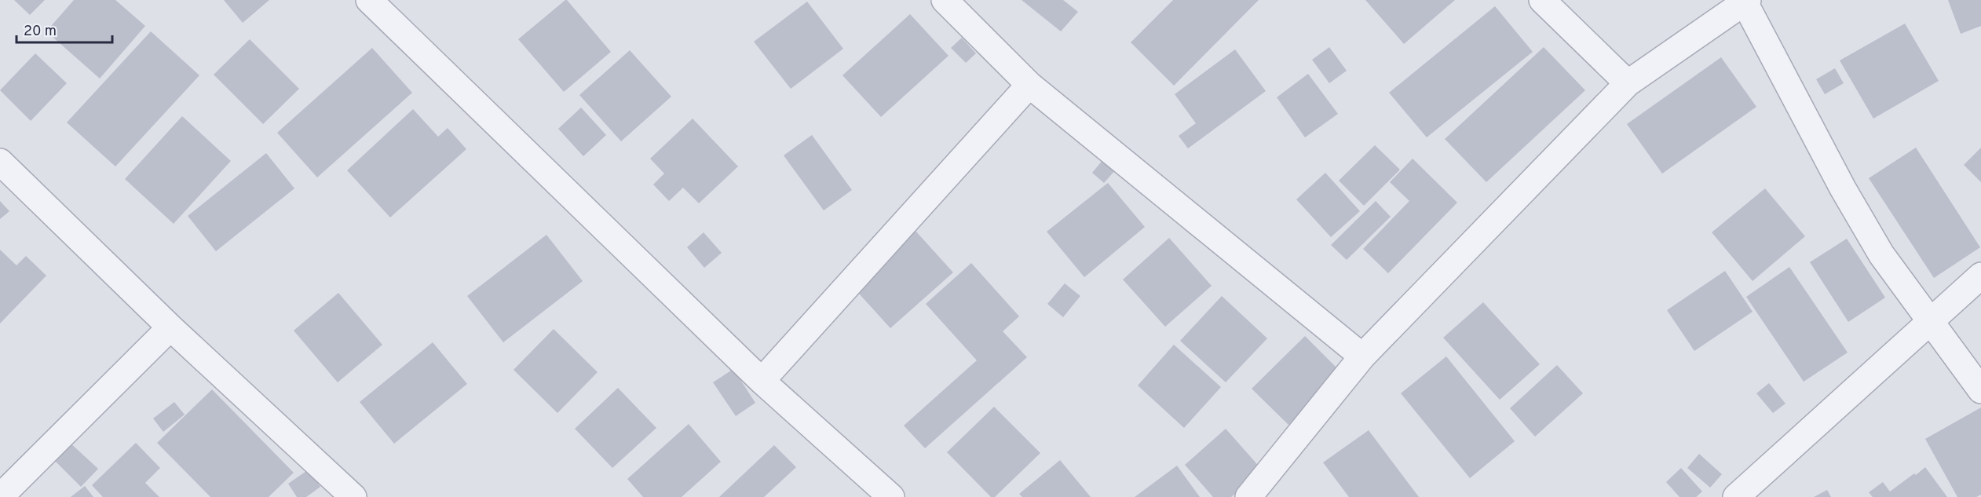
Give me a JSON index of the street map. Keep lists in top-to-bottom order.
{
  "scale_bar": "20 m"
}
